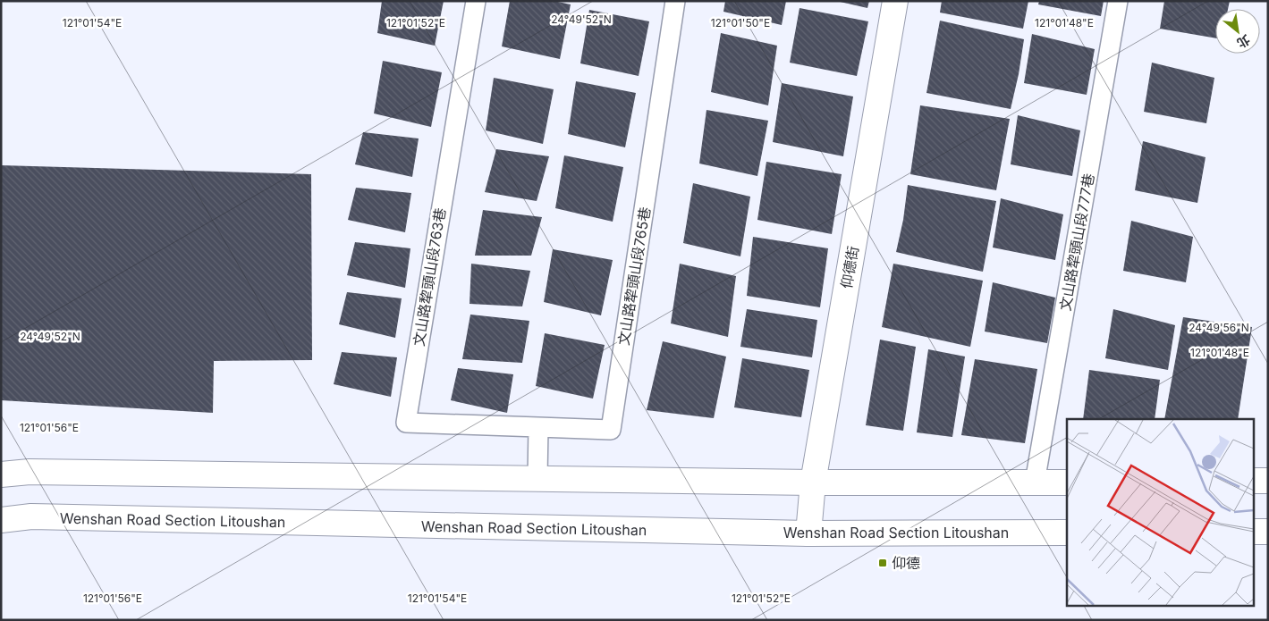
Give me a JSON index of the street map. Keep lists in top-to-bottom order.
{
  "streets": {
    "main road": ["仰德街", "Wenshan Road Section Litoushan"],
    "lane": ["文山路犂頭山段777巷", "文山路犂頭山段765巷", "文山路犂頭山段763巷"]
  },
  "crossings": [
    ["仰德街", "Wenshan Road Section Litoushan"],
    ["文山路犂頭山段765巷", "文山路犂頭山段763巷"]
  ],
  "places": {
    "transit": ["仰德"]
  },
  "north": "bottom right",
  "coordinates": [
    "24°49'52\"N",
    "121°01'54\"E",
    "121°01'52\"E",
    "121°01'50\"E",
    "121°01'48\"E",
    "24°49'56\"N",
    "121°01'56\"E"
  ]
}
